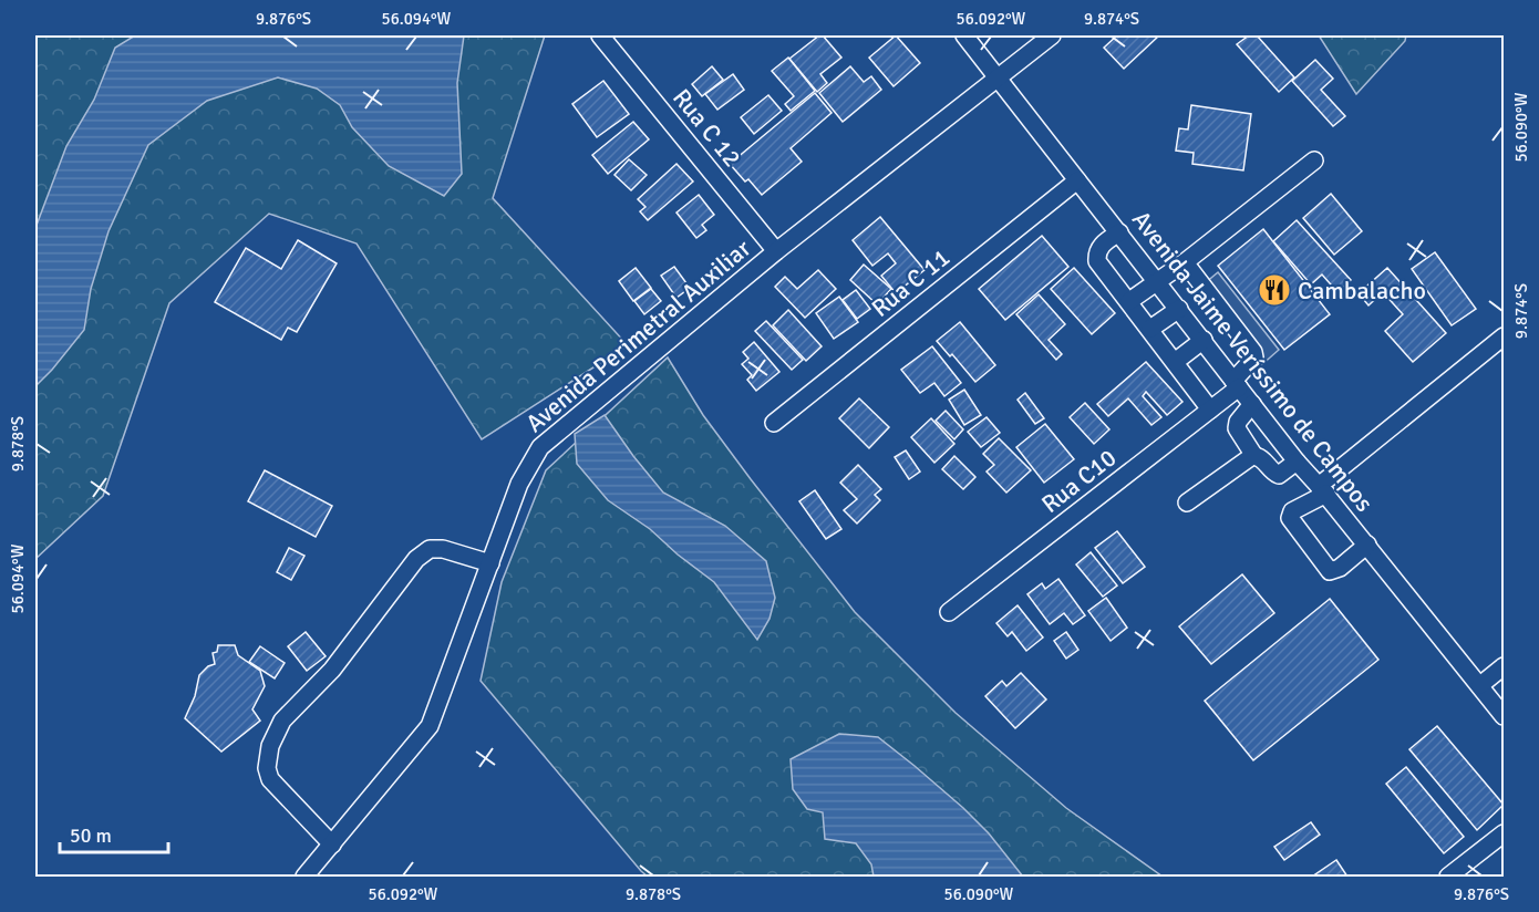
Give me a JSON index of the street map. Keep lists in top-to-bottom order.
{
  "streets": {
    "street": [
      "Rua C 12",
      "Rua C 11",
      "Avenida Perimetral Auxiliar",
      "Avenida Jaime Veríssimo de Campos",
      "Rua C10"
    ]
  },
  "crossings": [
    ["Rua C 12", "Avenida Perimetral Auxiliar"],
    ["Rua C 11", "Avenida Jaime Veríssimo de Campos"],
    ["Avenida Perimetral Auxiliar", "Avenida Jaime Veríssimo de Campos"],
    ["Avenida Jaime Veríssimo de Campos", "Rua C10"]
  ],
  "places": {
    "restaurant": ["Cambalacho"]
  },
  "scale_bar": "50 m",
  "coordinates": [
    "9.876°S",
    "56.094°W",
    "56.092°W",
    "9.874°S",
    "56.090°W",
    "9.878°S"
  ]
}
